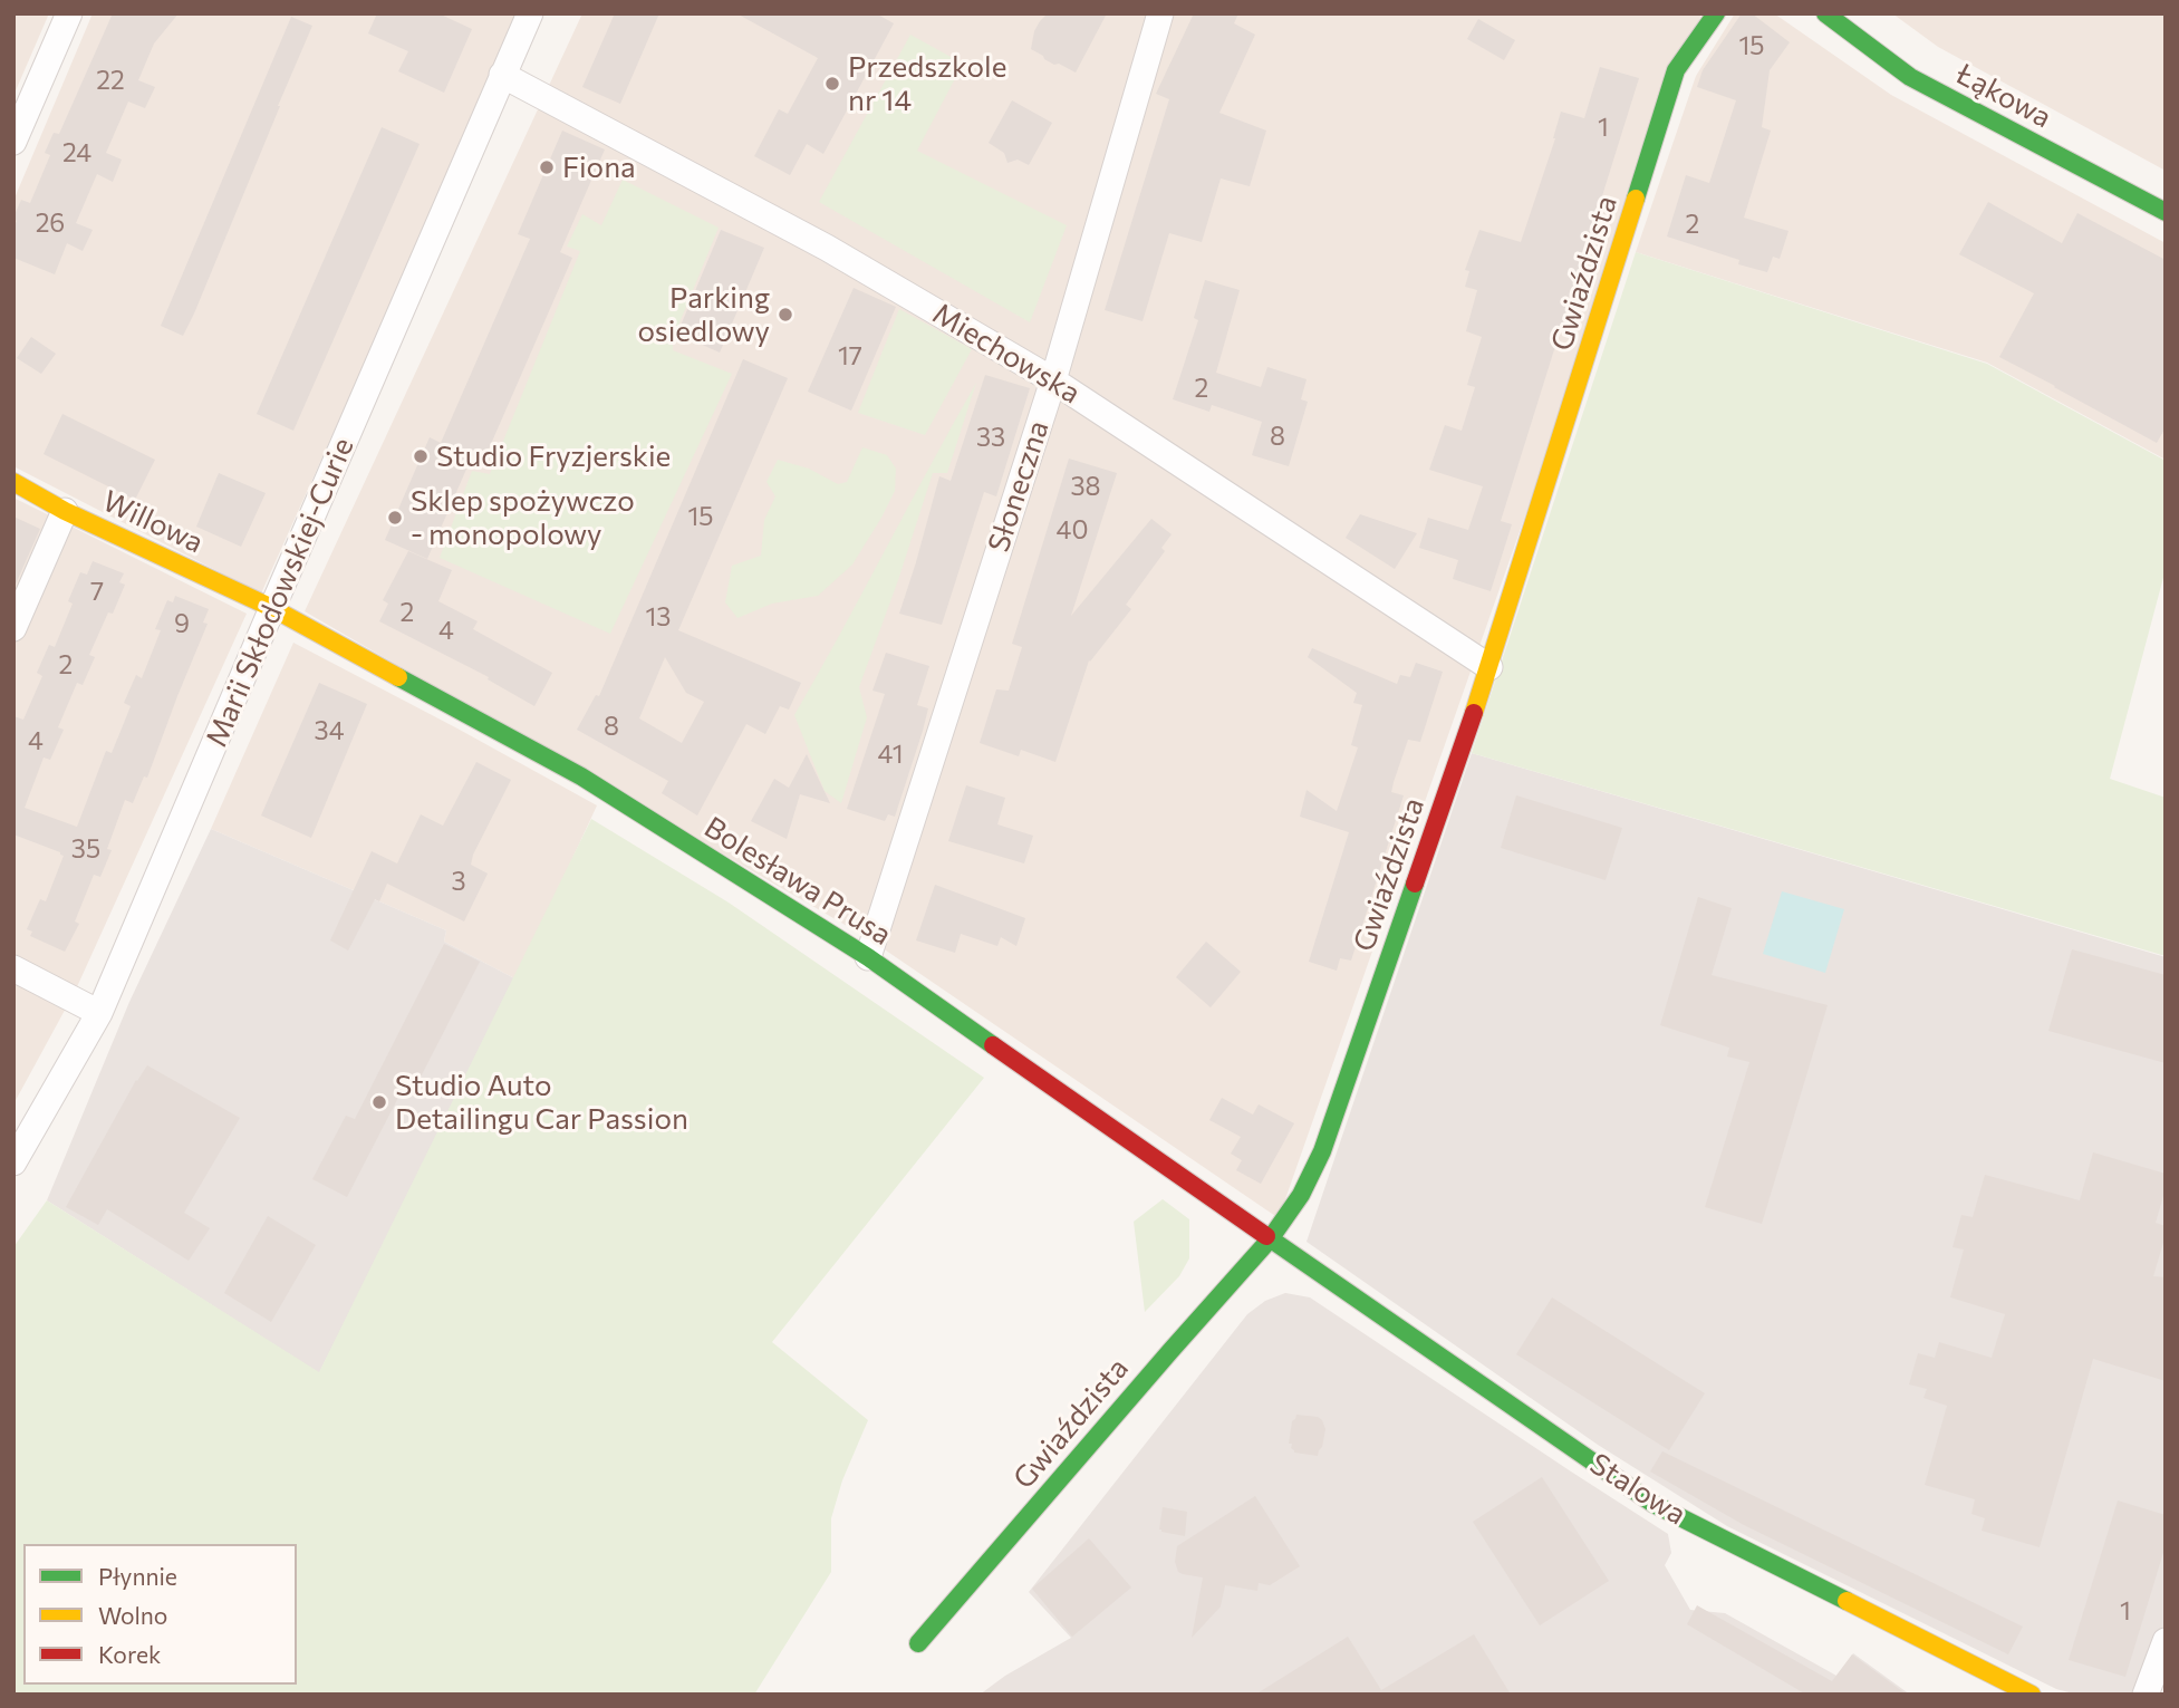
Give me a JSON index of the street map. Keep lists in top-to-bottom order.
{
  "streets": {
    "street": [
      "Łąkowa",
      "Gwiaździsta",
      "Miechowska",
      "Słoneczna",
      "Willowa",
      "Marii Skłodowskiej-Curie",
      "Bolesława Prusa",
      "Stalowa"
    ]
  },
  "crossings": [
    ["Gwiaździsta", "Miechowska"],
    ["Gwiaździsta", "Bolesława Prusa"],
    ["Gwiaździsta", "Stalowa"],
    ["Miechowska", "Słoneczna"],
    ["Miechowska", "Marii Skłodowskiej-Curie"],
    ["Słoneczna", "Bolesława Prusa"],
    ["Willowa", "Marii Skłodowskiej-Curie"],
    ["Willowa", "Bolesława Prusa"],
    ["Marii Skłodowskiej-Curie", "Bolesława Prusa"],
    ["Bolesława Prusa", "Stalowa"]
  ],
  "places": [
    "Przedszkole nr 14",
    "Fiona",
    "Parking osiedlowy",
    "Studio Fryzjerskie",
    "Sklep spożywczo - monopolowy",
    "Studio Auto Detailingu Car Passion"
  ],
  "house_numbers": [
    "15",
    "22",
    "1",
    "24",
    "26",
    "2",
    "17",
    "2",
    "8",
    "33",
    "38",
    "15",
    "40",
    "7",
    "2",
    "13",
    "9",
    "4",
    "2",
    "8",
    "34",
    "4",
    "41",
    "35",
    "3",
    "1"
  ],
  "legend": ["Płynnie", "Wolno", "Korek"]
}
